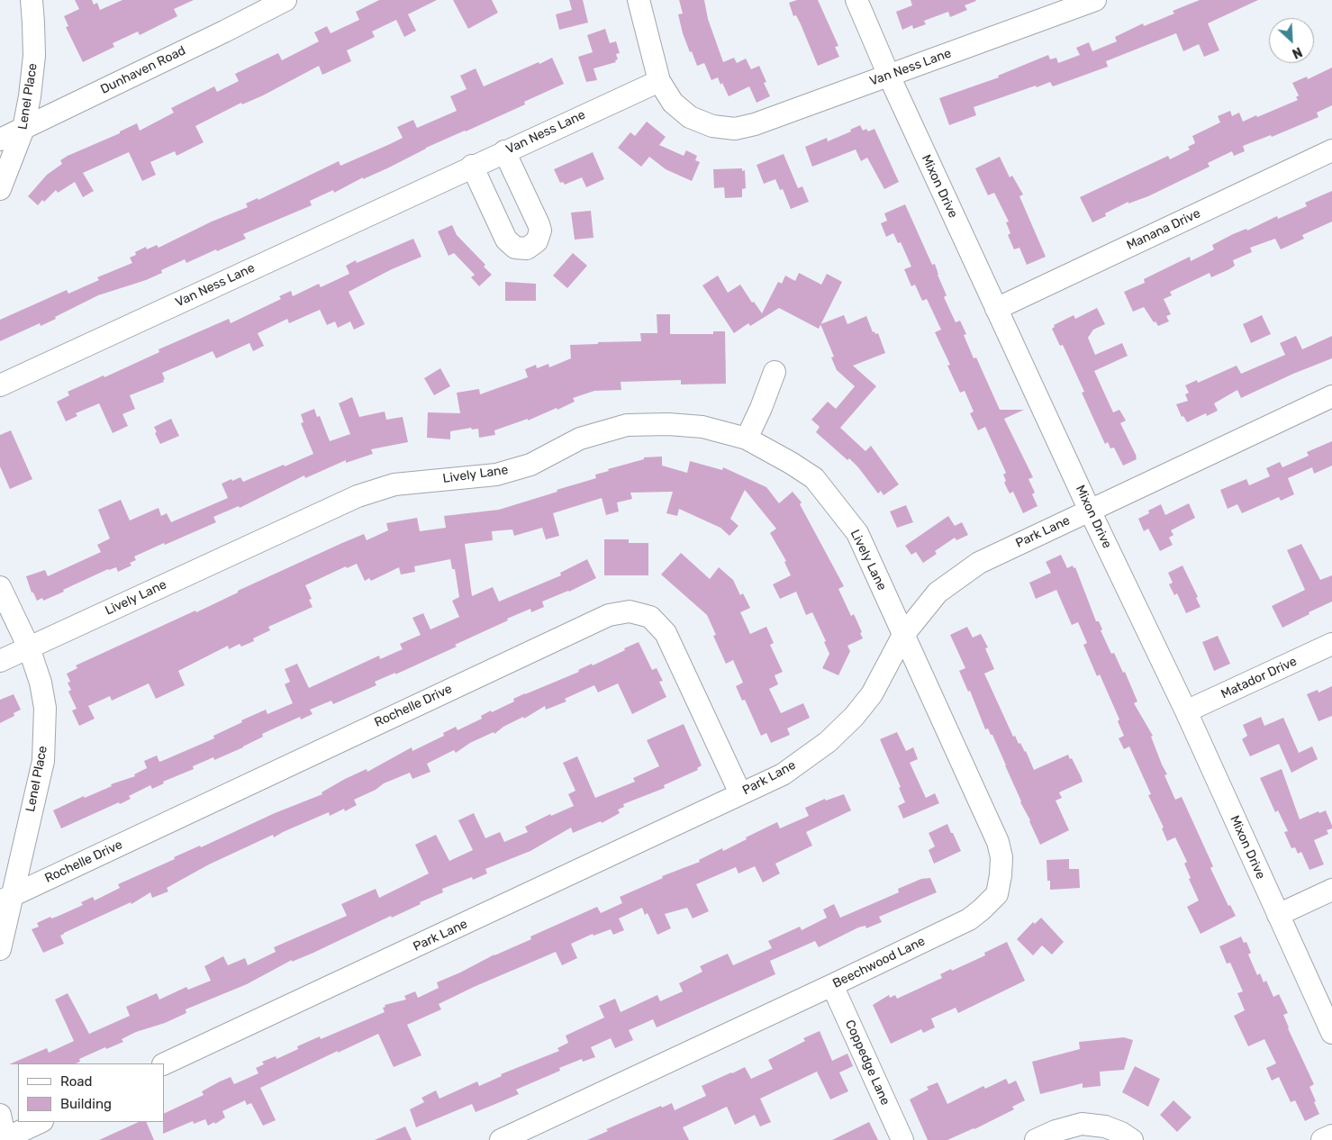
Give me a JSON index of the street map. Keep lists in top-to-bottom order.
{
  "streets": {
    "street": [
      "Van Ness Lane",
      "Dunhaven Road",
      "Lenel Place",
      "Mixon Drive",
      "Manana Drive",
      "Lively Lane",
      "Park Lane",
      "Matador Drive",
      "Rochelle Drive",
      "Beechwood Lane",
      "Coppedge Lane"
    ]
  },
  "crossings": [
    ["Van Ness Lane", "Mixon Drive"],
    ["Dunhaven Road", "Lenel Place"],
    ["Lenel Place", "Lively Lane"],
    ["Lenel Place", "Rochelle Drive"],
    ["Mixon Drive", "Manana Drive"],
    ["Mixon Drive", "Park Lane"],
    ["Mixon Drive", "Matador Drive"],
    ["Lively Lane", "Park Lane"],
    ["Lively Lane", "Beechwood Lane"],
    ["Park Lane", "Rochelle Drive"],
    ["Park Lane", "Beechwood Lane"],
    ["Beechwood Lane", "Coppedge Lane"]
  ],
  "legend": ["Road", "Building"],
  "north": "bottom right"
}
